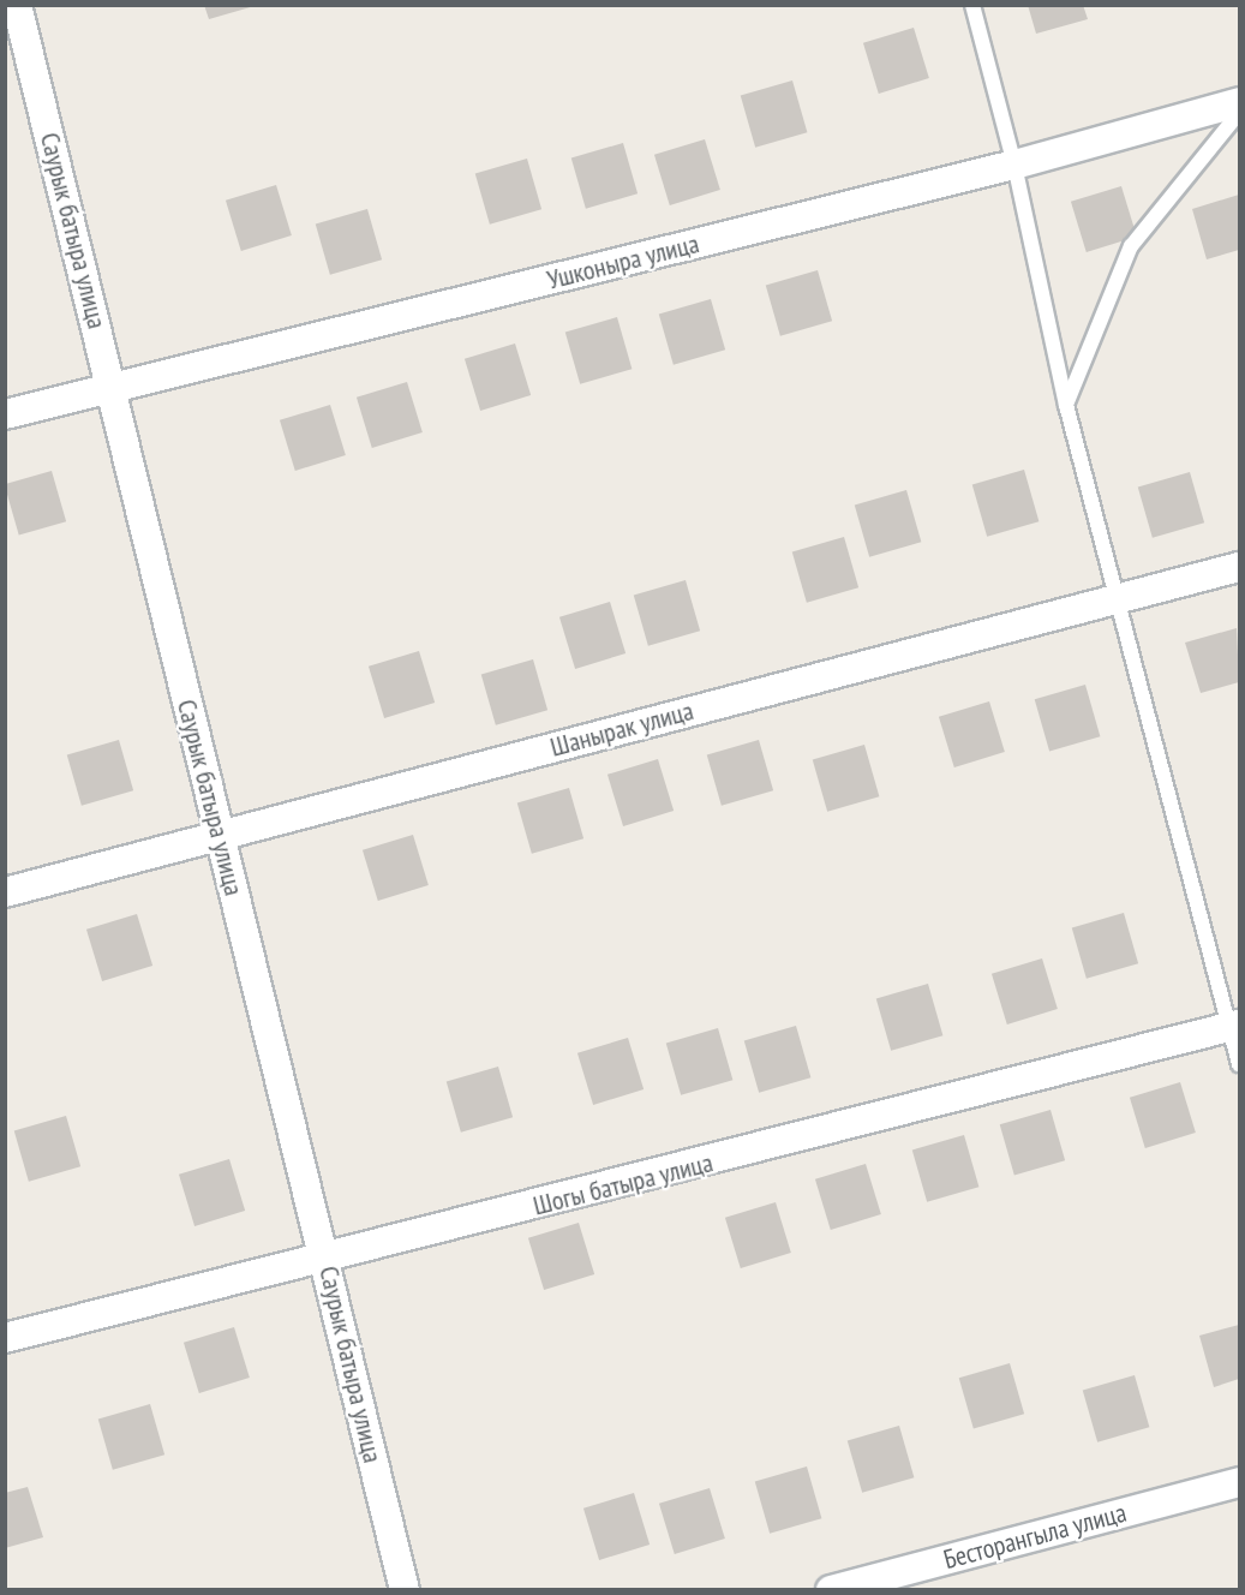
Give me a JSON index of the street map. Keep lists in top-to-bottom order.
{
  "streets": {
    "street": [
      "Саурык батыра улица",
      "Ушконыра улица",
      "Шанырак улица",
      "Шогы батыра улица",
      "Бесторангыла улица"
    ]
  },
  "crossings": [
    ["Саурык батыра улица", "Ушконыра улица"],
    ["Саурык батыра улица", "Шанырак улица"],
    ["Саурык батыра улица", "Шогы батыра улица"]
  ]
}
